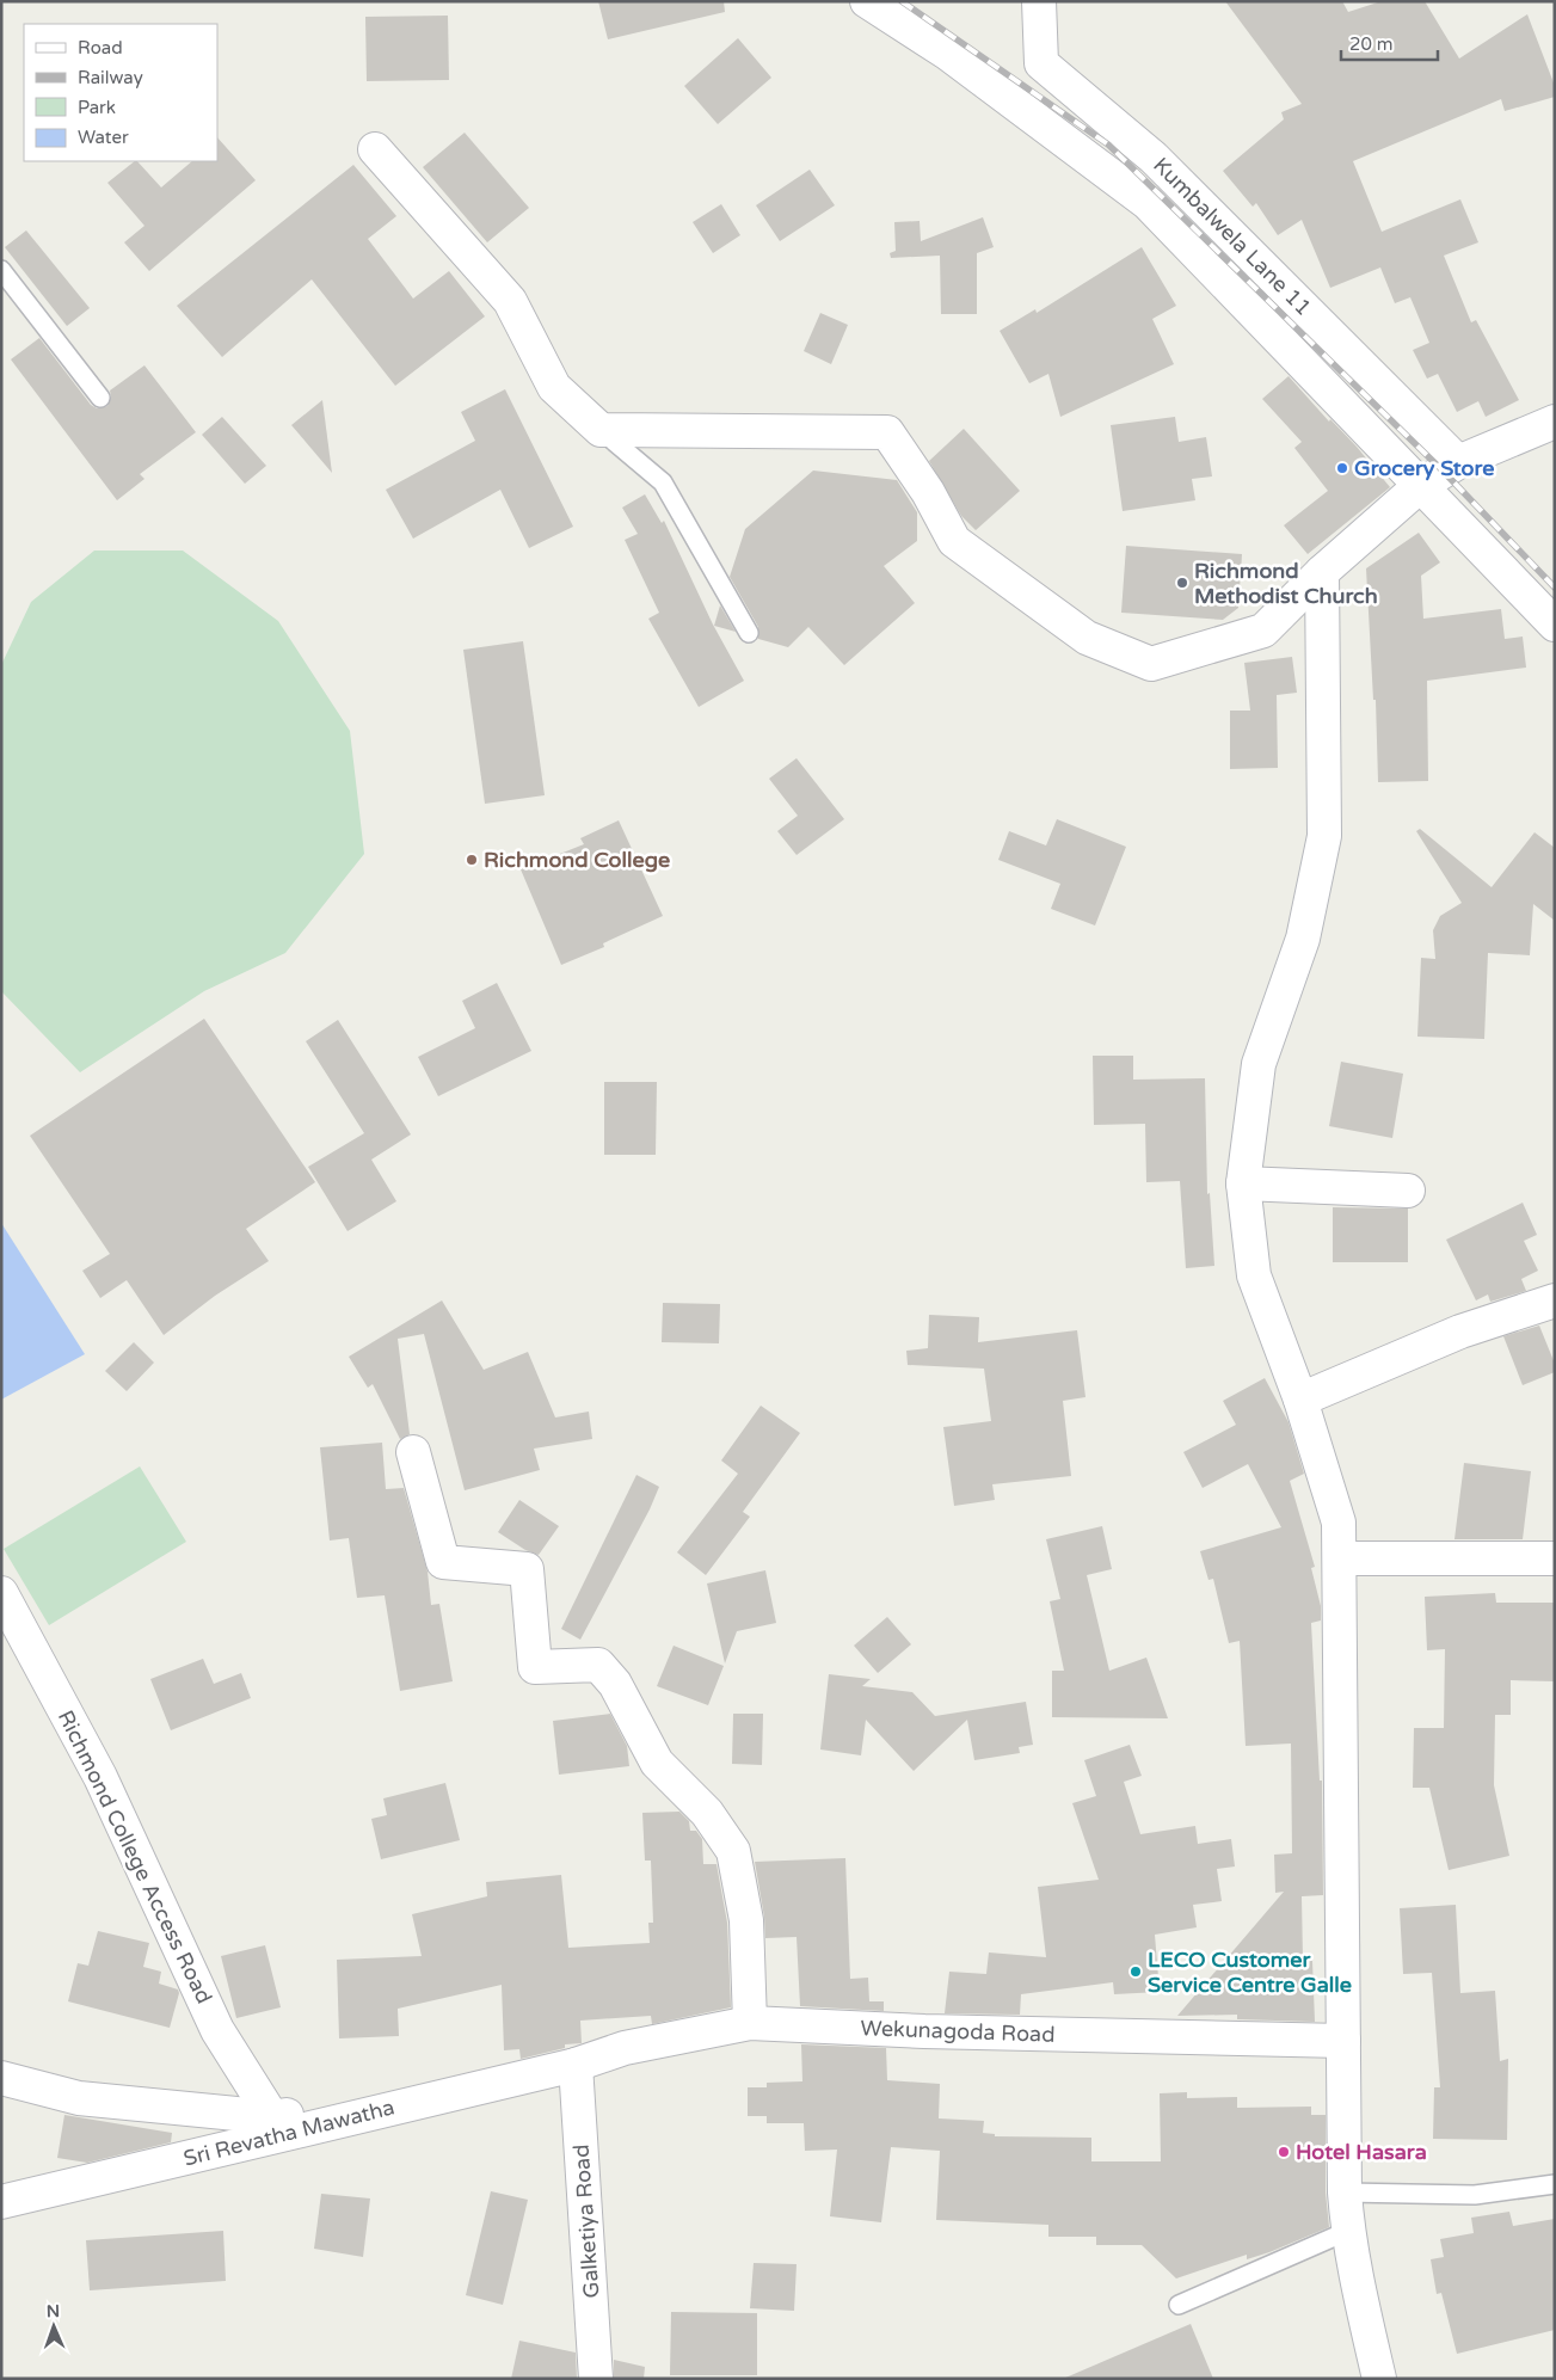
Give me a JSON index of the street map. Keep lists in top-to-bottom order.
{
  "streets": {
    "street": [
      "Kumbalwela Lane 11",
      "Richmond College Access Road",
      "Wekunagoda Road",
      "Sri Revatha Mawatha",
      "Galketiya Road"
    ]
  },
  "crossings": [
    ["Wekunagoda Road", "Sri Revatha Mawatha"],
    ["Wekunagoda Road", "Galketiya Road"],
    ["Sri Revatha Mawatha", "Galketiya Road"]
  ],
  "places": [
    "Grocery Store",
    "Richmond Methodist Church",
    "Richmond College",
    "LECO Customer Service Centre Galle",
    "Hotel Hasara"
  ],
  "legend": [
    "Road",
    "Railway",
    "Park",
    "Water"
  ],
  "scale_bar": "20 m",
  "north": "top"
}
